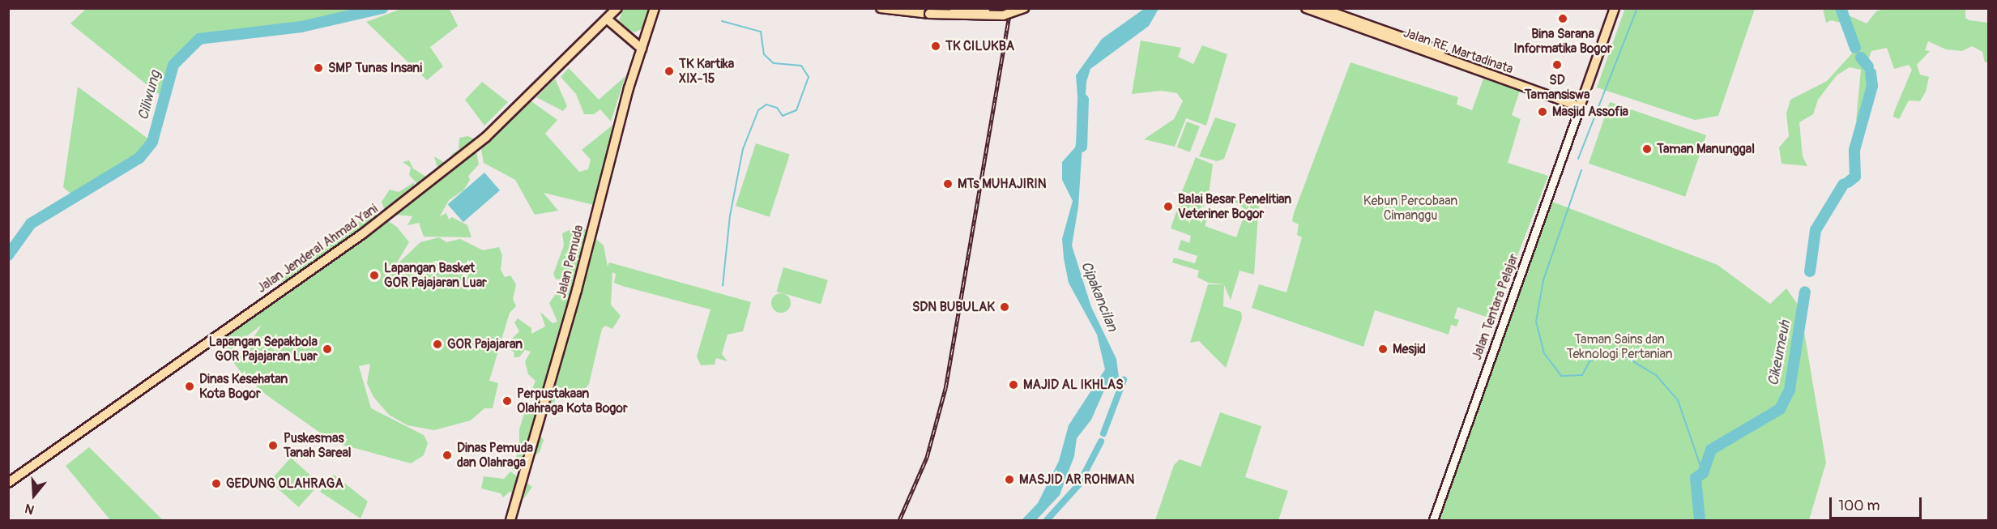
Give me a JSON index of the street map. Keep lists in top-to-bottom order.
{
  "streets": {
    "main road": [
      "Jalan RE. Martadinata",
      "Jalan Jenderal Ahmad Yani",
      "Jalan Pemuda",
      "Jalan Tentara Pelajar"
    ]
  },
  "crossings": [
    ["Jalan RE. Martadinata", "Jalan Tentara Pelajar"]
  ],
  "water": ["Ciliwung", "Cipakancilan", "Cikeumeuh"],
  "parks": ["Kebun Percobaan Cimanggu", "Taman Sains dan Teknologi Pertanian"],
  "places": [
    "Bina Sarana Informatika Bogor",
    "TK CILUKBA",
    "SD Tamansiswa",
    "SMP Tunas Insani",
    "TK Kartika XIX-15",
    "Masjid Assofia",
    "Taman Manunggal",
    "MTs MUHAJIRIN",
    "Balai Besar Penelitian Veteriner Bogor",
    "Lapangan Basket GOR Pajajaran Luar",
    "SDN BUBULAK",
    "GOR Pajajaran",
    "Lapangan Sepakbola GOR Pajajaran Luar",
    "Mesjid",
    "MAJID AL IKHLAS",
    "Dinas Kesehatan Kota Bogor",
    "Perpustakaan Olahraga Kota Bogor",
    "Puskesmas Tanah Sareal",
    "Dinas Pemuda dan Olahraga",
    "MASJID AR ROHMAN",
    "GEDUNG OLAHRAGA"
  ],
  "scale_bar": "100 m",
  "north": "bottom"
}
